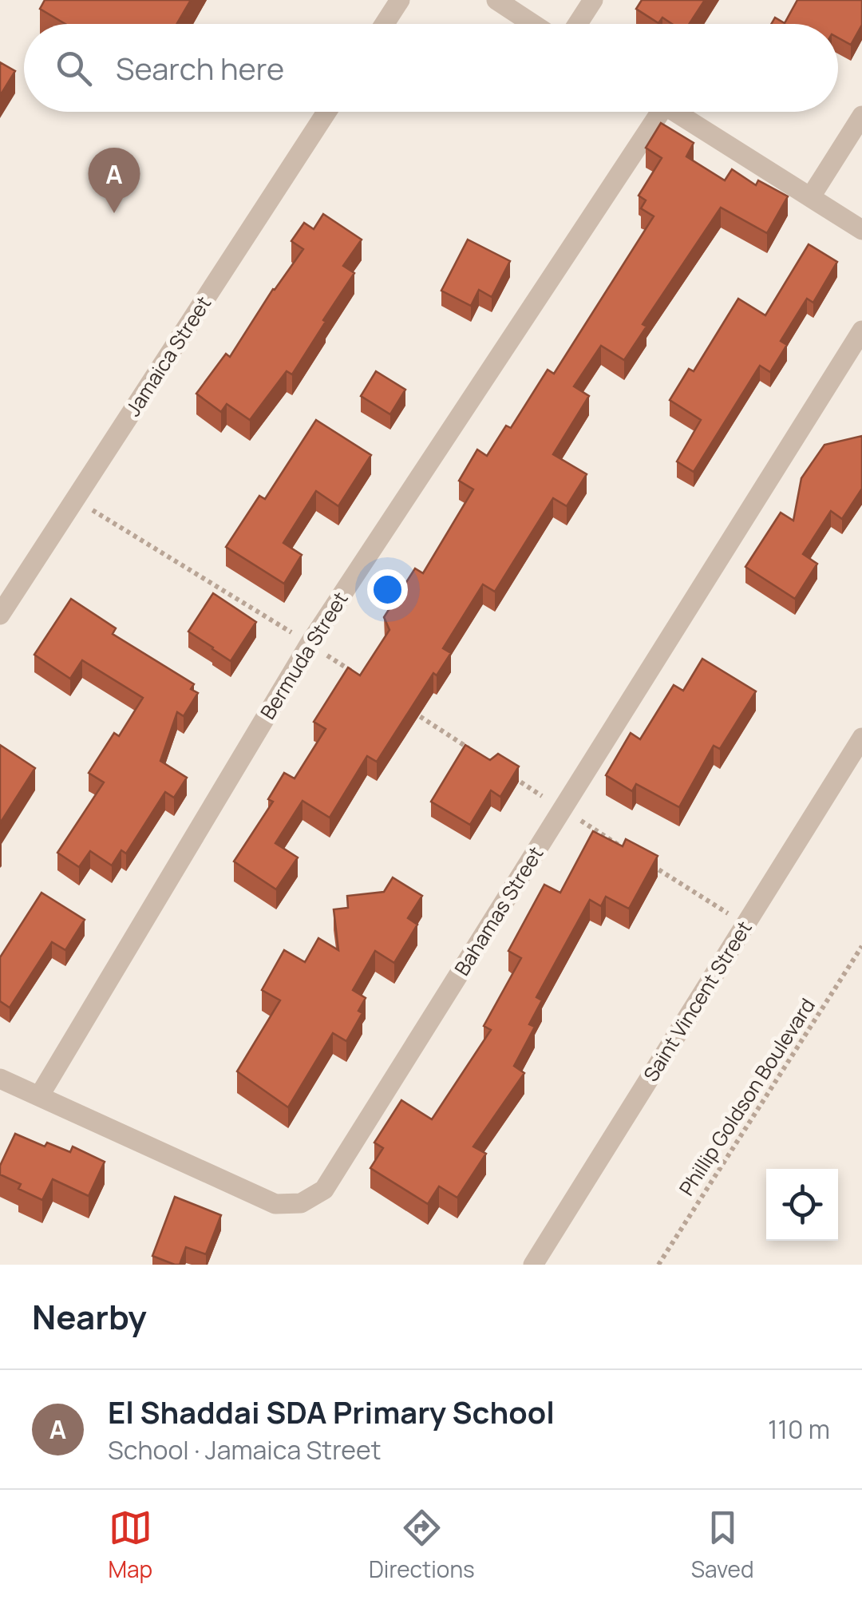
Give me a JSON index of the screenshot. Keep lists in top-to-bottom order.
{
  "streets": {
    "street": [
      "Jamaica Street",
      "Bermuda Street",
      "Bahamas Street",
      "Saint Vincent Street"
    ],
    "path": ["Phillip Goldson Boulevard"]
  },
  "crossings": [
    ["Bermuda Street", "Bahamas Street"]
  ],
  "page": {
    "search": "Search here",
    "pins": "A",
    "heading": "Nearby",
    "list": [
      {
        "mark": "A",
        "name": "El Shaddai SDA Primary School",
        "note": "School · Jamaica Street",
        "value": "110 m"
      }
    ],
    "nav": ["Map", "Directions", "Saved"]
  }
}
